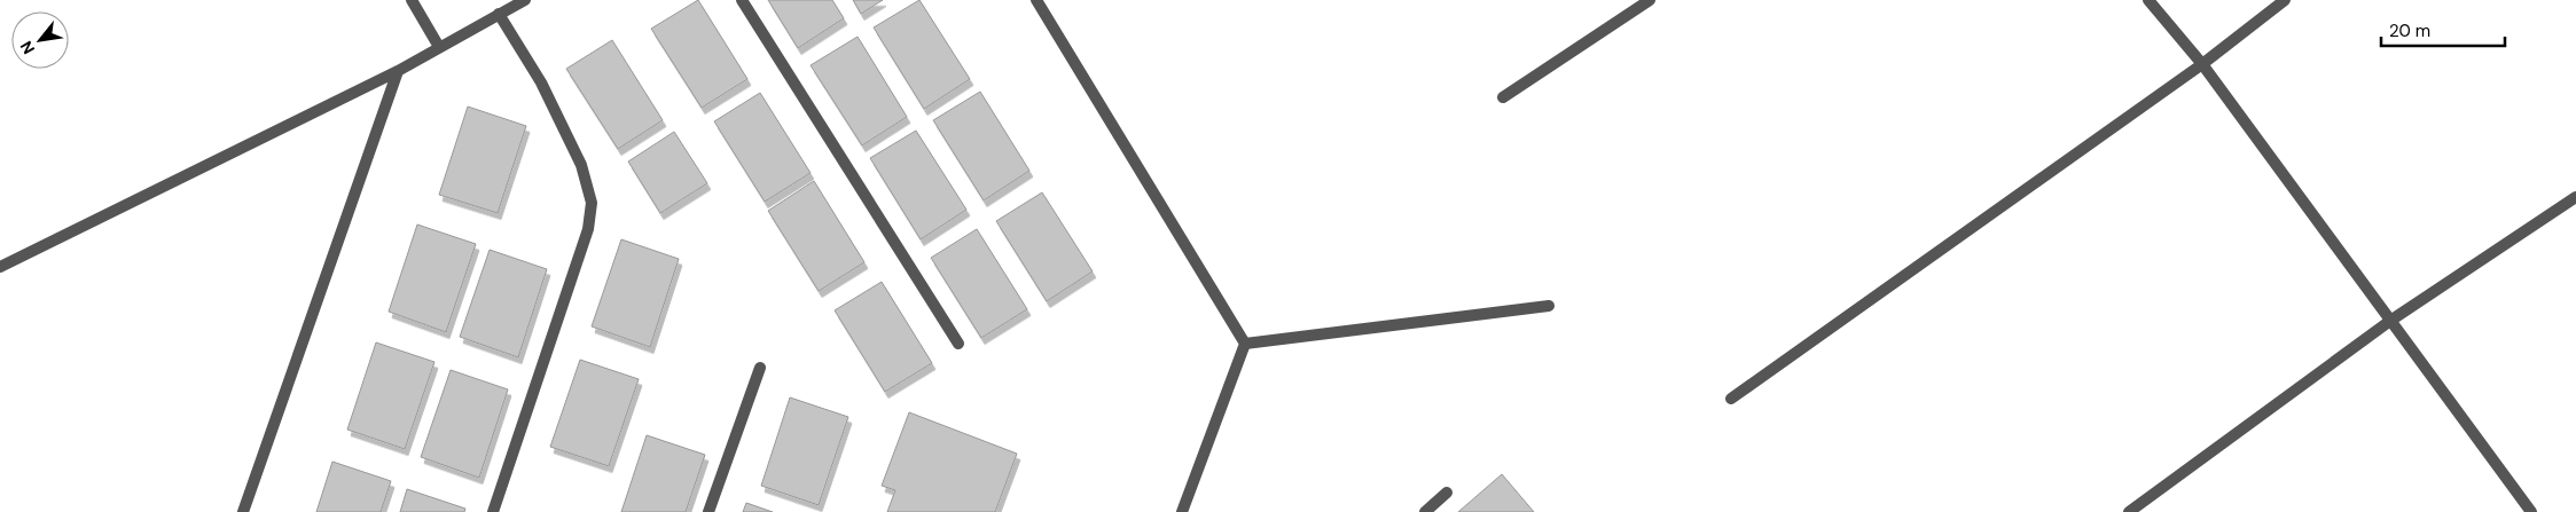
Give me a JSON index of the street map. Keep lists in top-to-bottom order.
{
  "scale_bar": "20 m",
  "north": "bottom left"
}
